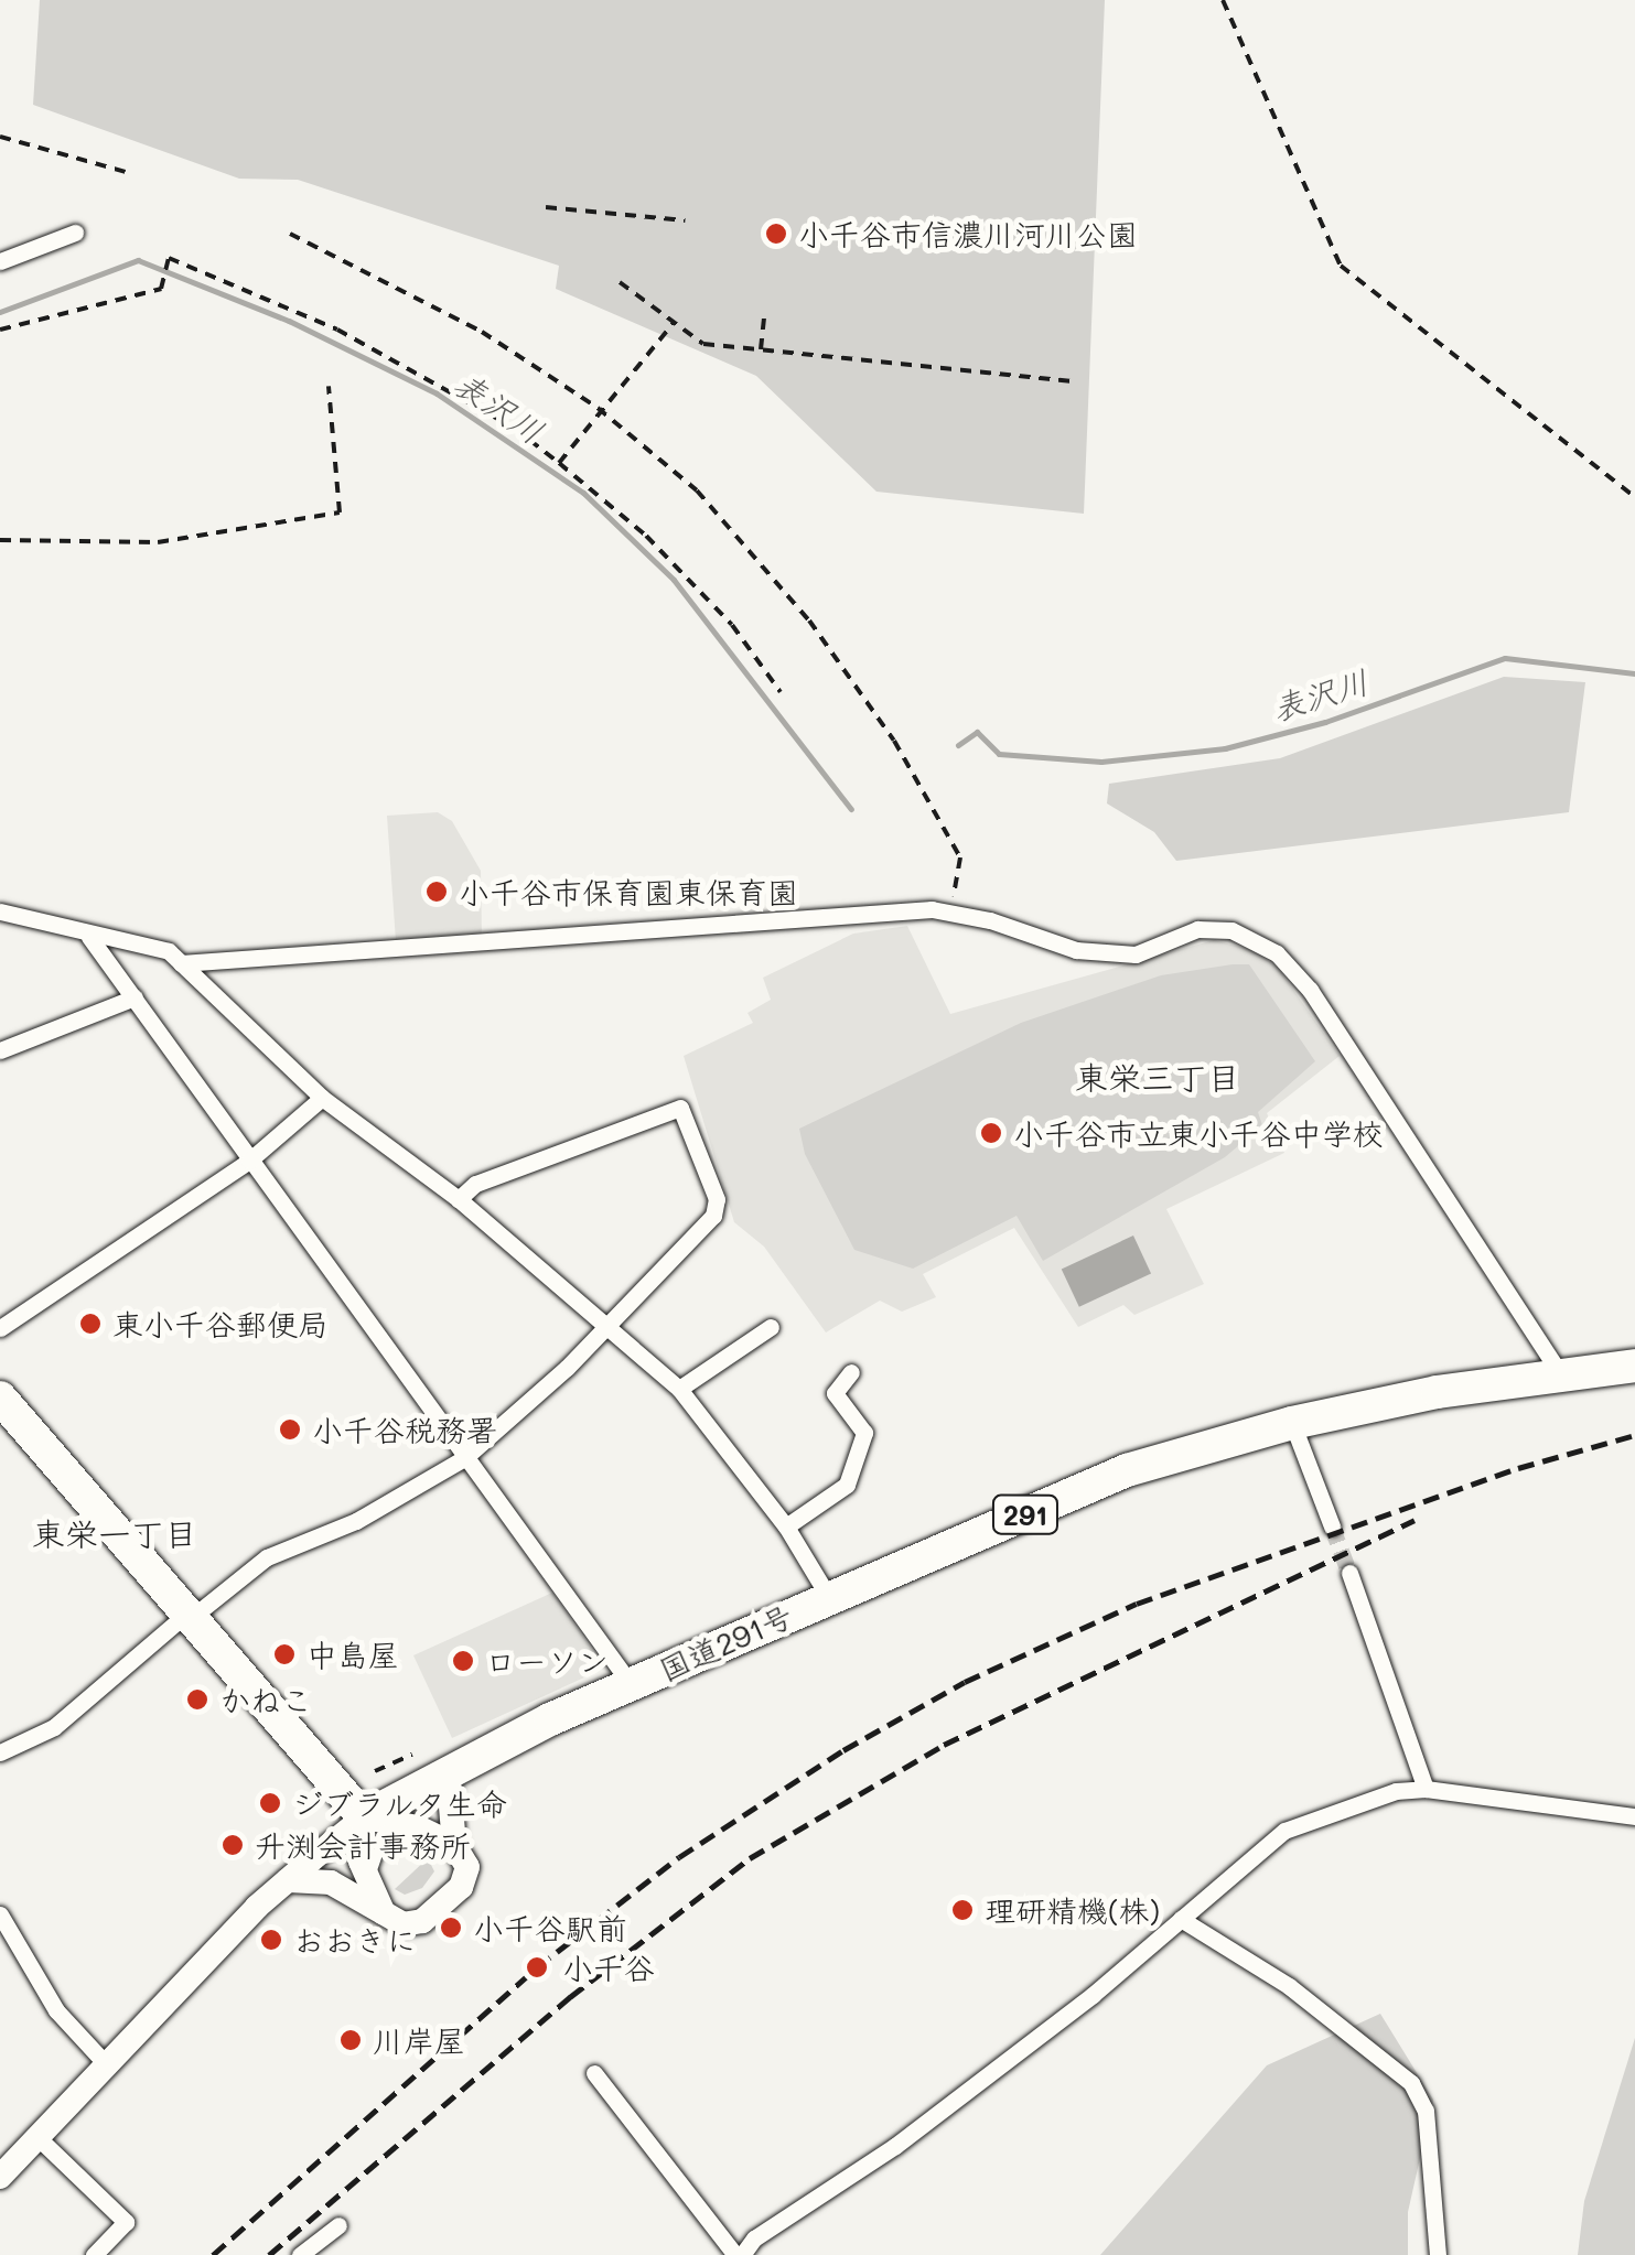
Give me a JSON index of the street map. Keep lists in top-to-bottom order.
{
  "streets": {
    "highway": ["291", "国道291号"]
  },
  "districts": ["東栄三丁目", "東栄一丁目"],
  "water": ["表沢川"],
  "places": [
    "小千谷市信濃川河川公園",
    "小千谷市保育園東保育園",
    "小千谷市立東小千谷中学校",
    "東小千谷郵便局",
    "小千谷税務署",
    "中島屋",
    "ローソン",
    "かねこ",
    "ジブラルタ生命",
    "升渕会計事務所",
    "理研精機(株)",
    "小千谷駅前",
    "おおきに",
    "小千谷",
    "川岸屋"
  ]
}
